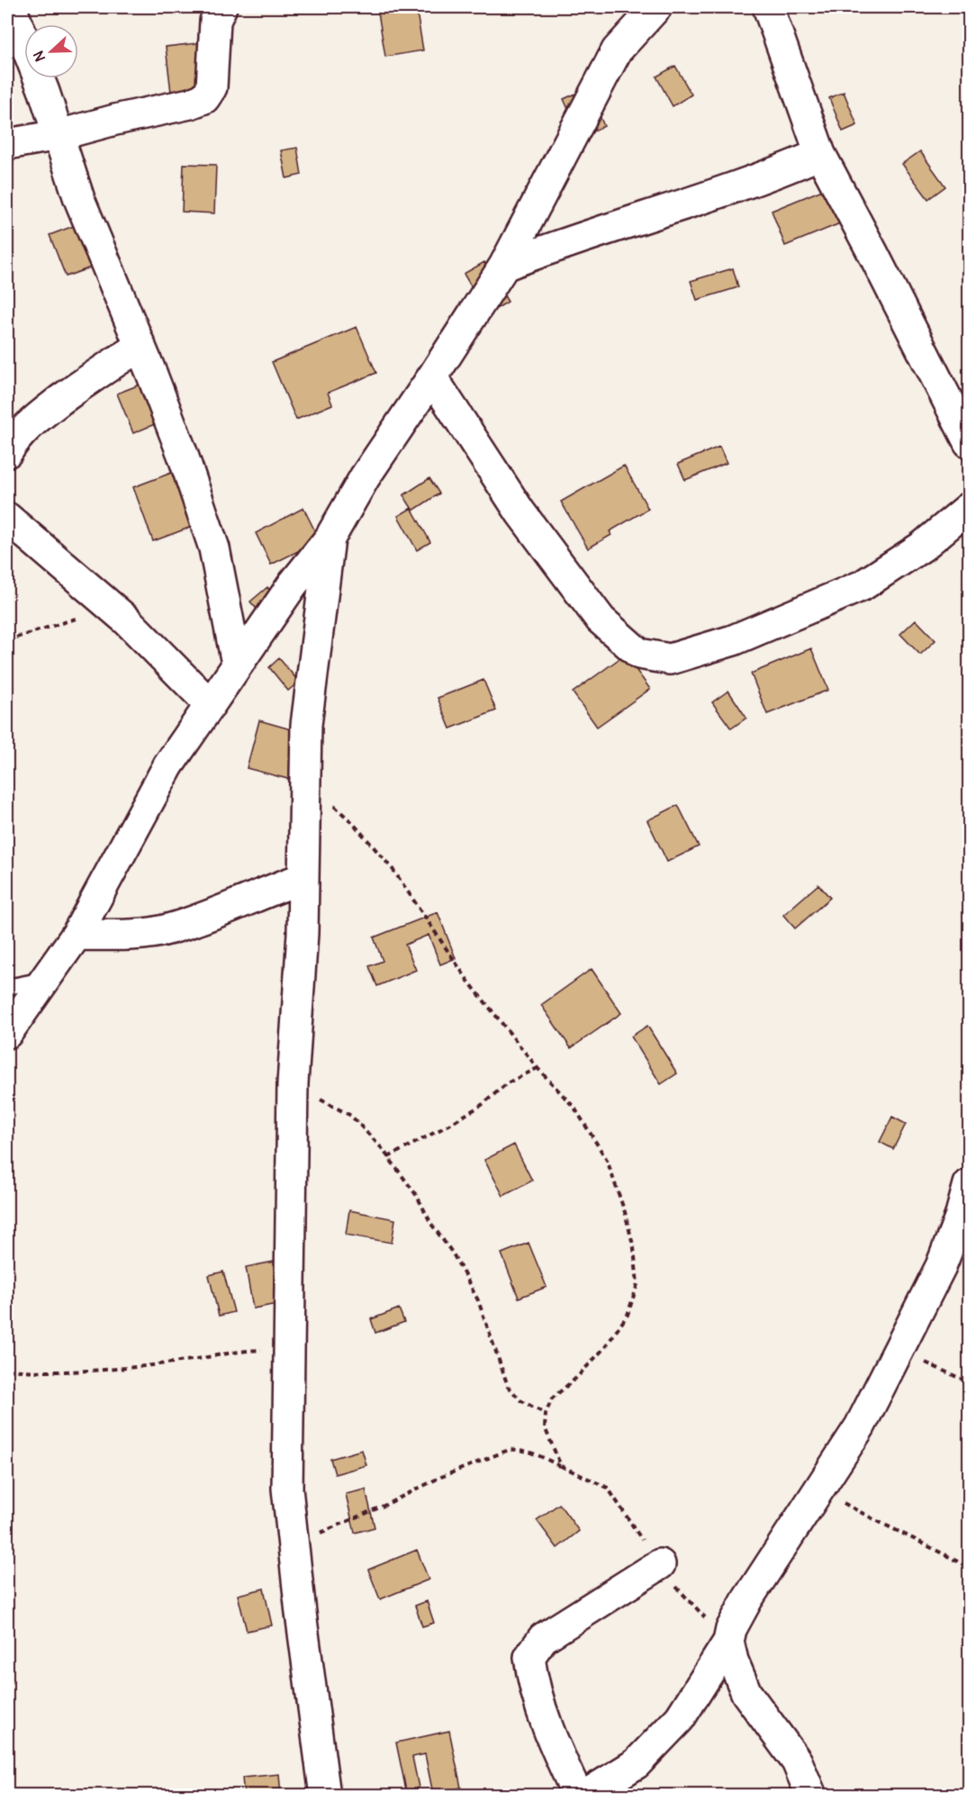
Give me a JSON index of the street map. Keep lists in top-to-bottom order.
{
  "north": "left"
}
